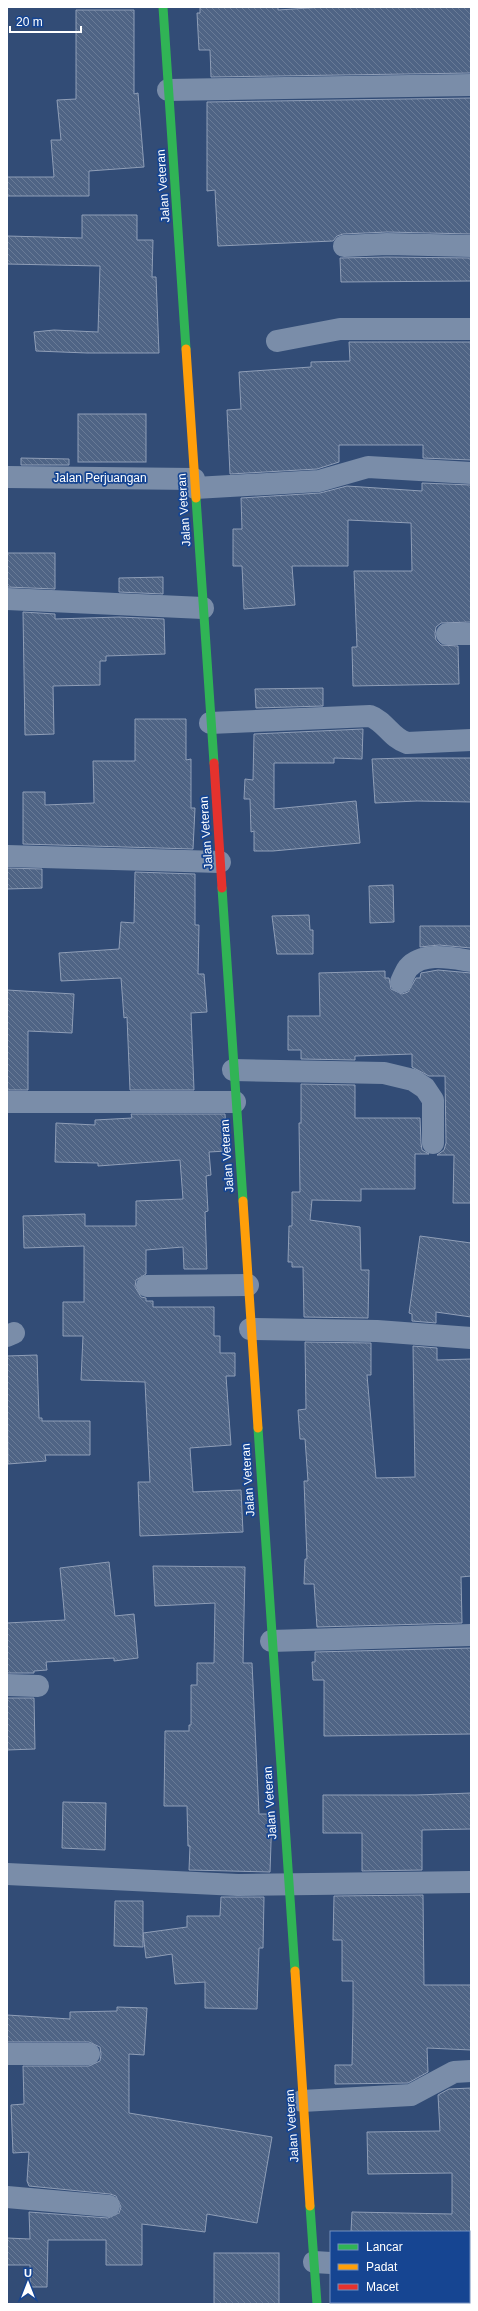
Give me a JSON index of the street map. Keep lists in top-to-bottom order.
{
  "streets": {
    "main road": ["Jalan Veteran"],
    "street": ["Jalan Perjuangan"]
  },
  "crossings": [
    ["Jalan Veteran", "Jalan Perjuangan"]
  ],
  "legend": ["Lancar", "Padat", "Macet"],
  "scale_bar": "20 m",
  "north": "top"
}
